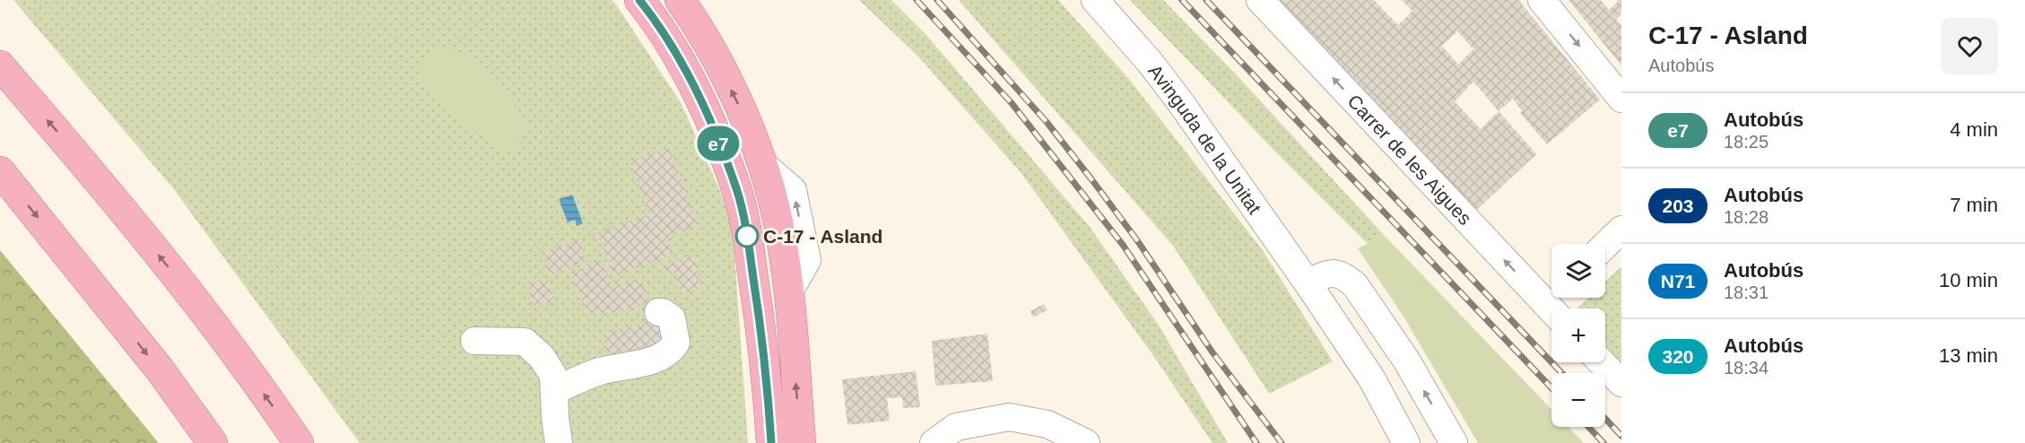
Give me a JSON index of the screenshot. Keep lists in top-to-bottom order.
{
  "streets": {
    "street": ["Avinguda de la Unitat", "Carrer de les Aigues"]
  },
  "one_way": ["Carrer de les Aigues"],
  "places": ["C-17 - Asland"],
  "lines": ["bus line e7"],
  "page": {
    "on_map": "e7",
    "heading": ["C-17 - Asland", "Autobús"],
    "list": [
      {
        "mark": "e7",
        "name": "Autobús",
        "note": "18:25",
        "value": "4 min"
      },
      {
        "mark": "203",
        "name": "Autobús",
        "note": "18:28",
        "value": "7 min"
      },
      {
        "mark": "N71",
        "name": "Autobús",
        "note": "18:31",
        "value": "10 min"
      },
      {
        "mark": "320",
        "name": "Autobús",
        "note": "18:34",
        "value": "13 min"
      }
    ],
    "map_buttons": ["+", "−"]
  }
}
